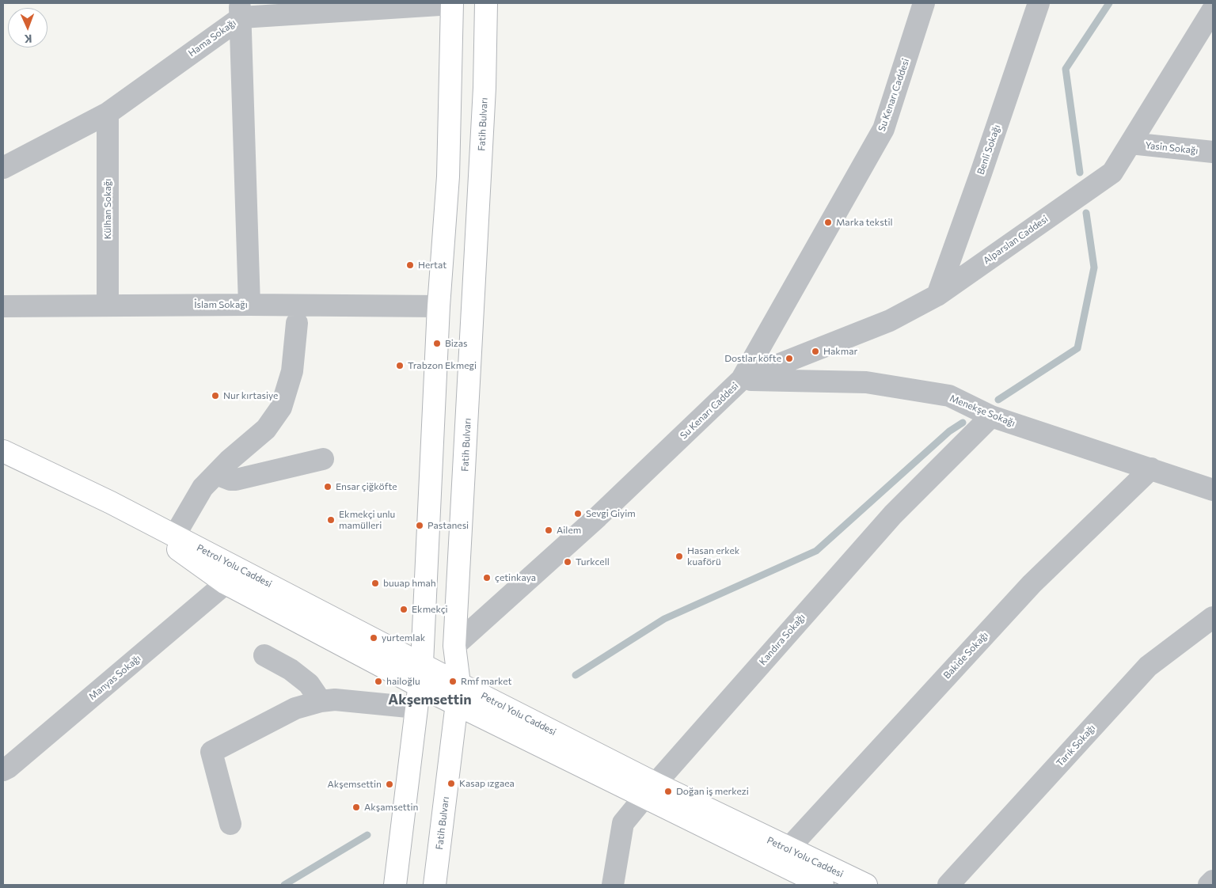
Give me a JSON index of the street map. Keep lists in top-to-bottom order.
{
  "streets": {
    "main road": ["Fatih Bulvarı", "Petrol Yolu Caddesi"],
    "street": [
      "Hama Sokağı",
      "Su Kenarı Caddesi",
      "Yasin Sokağı",
      "Benli Sokağı",
      "Külhan Sokağı",
      "Alparslan Caddesi",
      "İslam Sokağı",
      "Menekşe Sokağı",
      "Kandıra Sokağı",
      "Bakide Sokağı",
      "Manyas Sokağı",
      "Tarık Sokağı"
    ]
  },
  "crossings": [
    ["Hama Sokağı", "Külhan Sokağı"],
    ["Su Kenarı Caddesi", "Fatih Bulvarı"],
    ["Su Kenarı Caddesi", "Alparslan Caddesi"],
    ["Su Kenarı Caddesi", "Menekşe Sokağı"],
    ["Fatih Bulvarı", "Petrol Yolu Caddesi"],
    ["Yasin Sokağı", "Alparslan Caddesi"],
    ["Benli Sokağı", "Alparslan Caddesi"],
    ["Külhan Sokağı", "İslam Sokağı"],
    ["Alparslan Caddesi", "Menekşe Sokağı"],
    ["Menekşe Sokağı", "Kandıra Sokağı"],
    ["Menekşe Sokağı", "Bakide Sokağı"],
    ["Petrol Yolu Caddesi", "Kandıra Sokağı"],
    ["Petrol Yolu Caddesi", "Bakide Sokağı"],
    ["Petrol Yolu Caddesi", "Manyas Sokağı"]
  ],
  "districts": ["Akşemsettin"],
  "places": [
    "Marka tekstil",
    "Hertat",
    "Bizas",
    "Hakmar",
    "Dostlar köfte",
    "Trabzon Ekmegi",
    "Nur kırtasiye",
    "Ensar çiğköfte",
    "Sevgi Giyim",
    "Ekmekçi unlu mamülleri",
    "Pastanesi",
    "Ailem",
    "Hasan erkek kuaförü",
    "Turkcell",
    "çetinkaya",
    "buuap hmah",
    "Ekmekçi",
    "yurtemlak",
    "hailoğlu",
    "Rmf market",
    "Kasap ızgaea",
    "Akşemsettin",
    "Doğan iş merkezi",
    "Akşamsettin"
  ],
  "north": "bottom"
}
